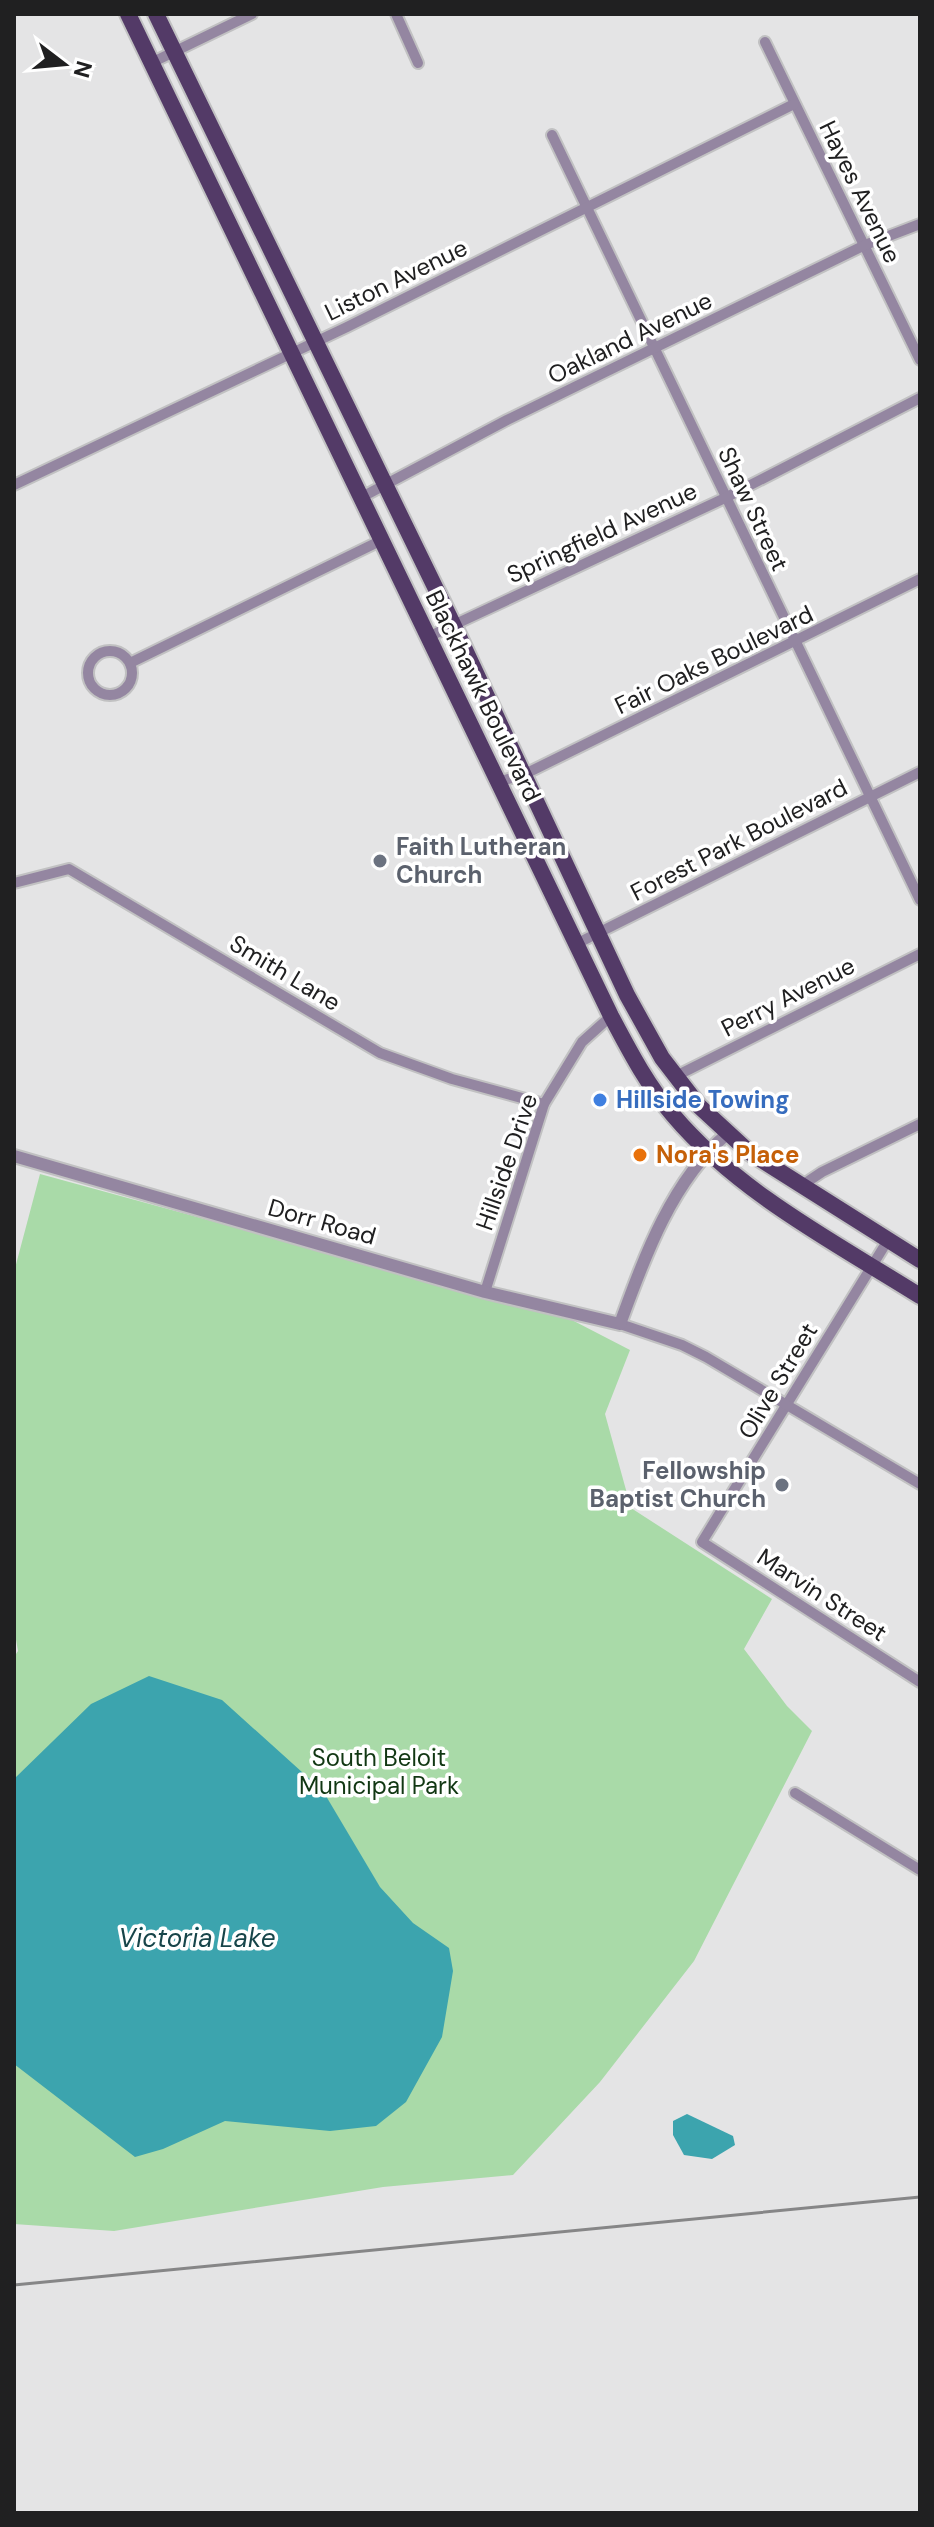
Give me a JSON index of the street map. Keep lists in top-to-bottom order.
{
  "streets": {
    "main road": ["Blackhawk Boulevard"],
    "street": [
      "Hayes Avenue",
      "Liston Avenue",
      "Oakland Avenue",
      "Shaw Street",
      "Springfield Avenue",
      "Fair Oaks Boulevard",
      "Forest Park Boulevard",
      "Smith Lane",
      "Perry Avenue",
      "Hillside Drive",
      "Dorr Road",
      "Olive Street",
      "Marvin Street"
    ]
  },
  "crossings": [
    ["Hayes Avenue", "Liston Avenue"],
    ["Hayes Avenue", "Oakland Avenue"],
    ["Liston Avenue", "Shaw Street"],
    ["Liston Avenue", "Blackhawk Boulevard"],
    ["Oakland Avenue", "Shaw Street"],
    ["Oakland Avenue", "Blackhawk Boulevard"],
    ["Shaw Street", "Springfield Avenue"],
    ["Shaw Street", "Fair Oaks Boulevard"],
    ["Shaw Street", "Forest Park Boulevard"],
    ["Springfield Avenue", "Blackhawk Boulevard"],
    ["Fair Oaks Boulevard", "Blackhawk Boulevard"],
    ["Blackhawk Boulevard", "Forest Park Boulevard"],
    ["Blackhawk Boulevard", "Perry Avenue"],
    ["Blackhawk Boulevard", "Hillside Drive"],
    ["Blackhawk Boulevard", "Olive Street"],
    ["Smith Lane", "Hillside Drive"],
    ["Hillside Drive", "Dorr Road"],
    ["Olive Street", "Marvin Street"]
  ],
  "water": ["Victoria Lake"],
  "parks": ["South Beloit Municipal Park"],
  "places": [
    "Faith Lutheran Church",
    "Hillside Towing",
    "Nora's Place",
    "Fellowship Baptist Church"
  ],
  "north": "right"
}
